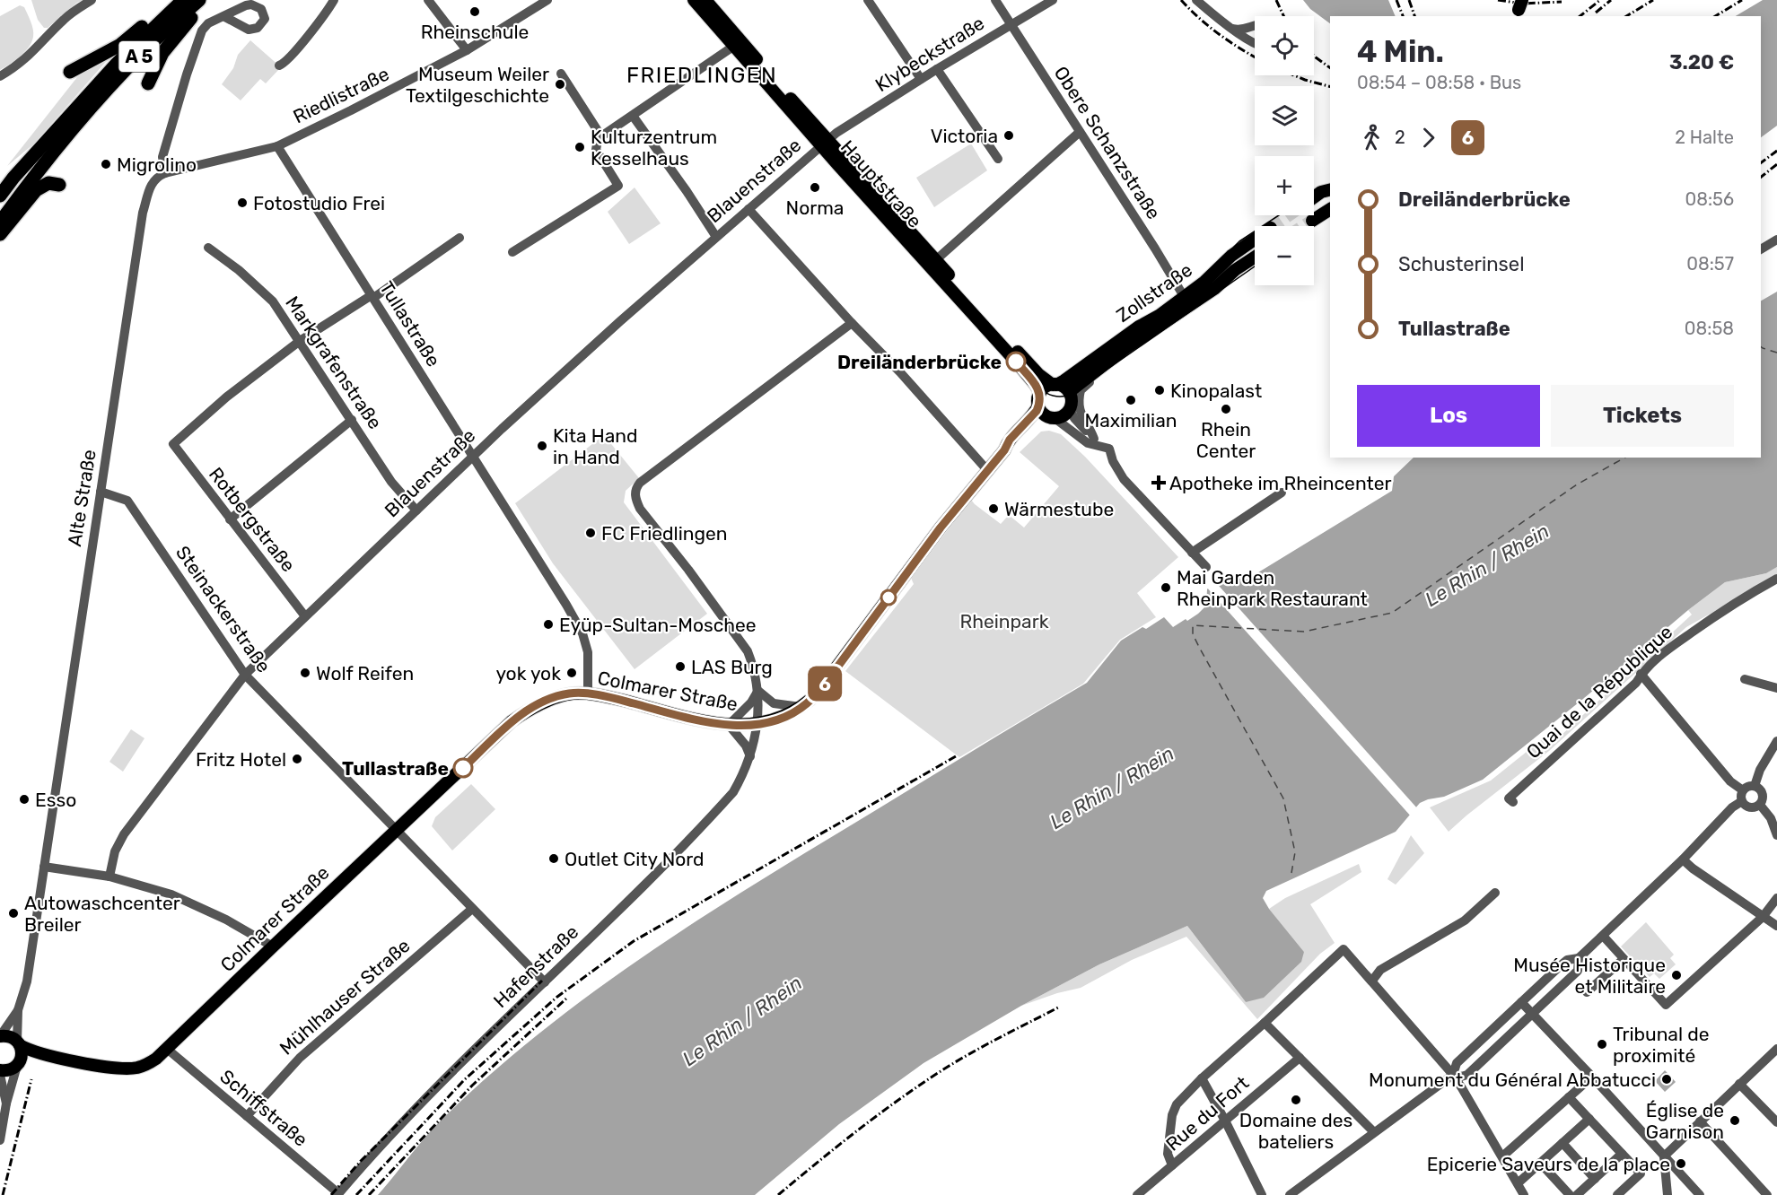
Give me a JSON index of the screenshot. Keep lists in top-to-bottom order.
{
  "streets": {
    "highway": ["A 5"],
    "main road": ["Hauptstraße", "Zollstraße", "Colmarer Straße"],
    "street": [
      "Klybeckstraße",
      "Riedlistraße",
      "Obere Schanzstraße",
      "Blauenstraße",
      "Tullastraße",
      "Markgrafenstraße",
      "Alte Straße",
      "Rotbergstraße",
      "Steinackerstraße",
      "Quai de la République",
      "Hafenstraße",
      "Mühlhauser Straße",
      "Schiffstraße",
      "Rue du Fort"
    ]
  },
  "crossings": [
    ["Klybeckstraße", "Obere Schanzstraße"],
    ["Klybeckstraße", "Blauenstraße"],
    ["Klybeckstraße", "Hauptstraße"],
    ["Riedlistraße", "Tullastraße"],
    ["Riedlistraße", "Alte Straße"],
    ["Obere Schanzstraße", "Zollstraße"],
    ["Blauenstraße", "Hauptstraße"],
    ["Blauenstraße", "Tullastraße"],
    ["Blauenstraße", "Markgrafenstraße"],
    ["Blauenstraße", "Rotbergstraße"],
    ["Blauenstraße", "Steinackerstraße"],
    ["Hauptstraße", "Zollstraße"],
    ["Hauptstraße", "Colmarer Straße"],
    ["Zollstraße", "Colmarer Straße"],
    ["Tullastraße", "Colmarer Straße"],
    ["Markgrafenstraße", "Rotbergstraße"],
    ["Alte Straße", "Steinackerstraße"],
    ["Alte Straße", "Colmarer Straße"],
    ["Steinackerstraße", "Colmarer Straße"],
    ["Steinackerstraße", "Hafenstraße"],
    ["Steinackerstraße", "Mühlhauser Straße"],
    ["Colmarer Straße", "Hafenstraße"],
    ["Colmarer Straße", "Schiffstraße"],
    ["Hafenstraße", "Schiffstraße"],
    ["Mühlhauser Straße", "Schiffstraße"]
  ],
  "districts": ["FRIEDLINGEN"],
  "water": ["Le Rhin / Rhein"],
  "parks": ["Rheinpark"],
  "places": {
    "other": [
      "Rheinschule",
      "Museum Weiler Textilgeschichte",
      "Victoria",
      "Kulturzentrum Kesselhaus",
      "Migrolino",
      "Norma",
      "Fotostudio Frei",
      "Dreiländerbrücke",
      "Kinopalast",
      "Maximilian",
      "Rhein Center",
      "Kita Hand in Hand",
      "Wärmestube",
      "FC Friedlingen",
      "Mai Garden Rheinpark Restaurant",
      "Eyüp-Sultan-Moschee",
      "LAS Burg",
      "Wolf Reifen",
      "yok yok",
      "Fritz Hotel",
      "Tullastraße",
      "Esso",
      "Outlet City Nord",
      "Autowaschcenter Breiler",
      "Musée Historique et Militaire",
      "Tribunal de proximité",
      "Monument du Général Abbatucci",
      "Domaine des bateliers",
      "Église de Garnison",
      "Epicerie Saveurs de la place"
    ],
    "health": ["Apotheke im Rheincenter"]
  },
  "lines": ["bus line 6"],
  "page": {
    "on_map": "6",
    "map_buttons": ["+", "−"],
    "heading": ["4 Min.", "08:54 – 08:58 · Bus", "3.20 €"],
    "legs": ["2", "6", "2 Halte"],
    "list": [
      {
        "name": "Dreiländerbrücke",
        "value": "08:56"
      },
      {
        "name": "Schusterinsel",
        "value": "08:57"
      },
      {
        "name": "Tullastraße",
        "value": "08:58"
      }
    ],
    "buttons": ["Los", "Tickets"]
  }
}
